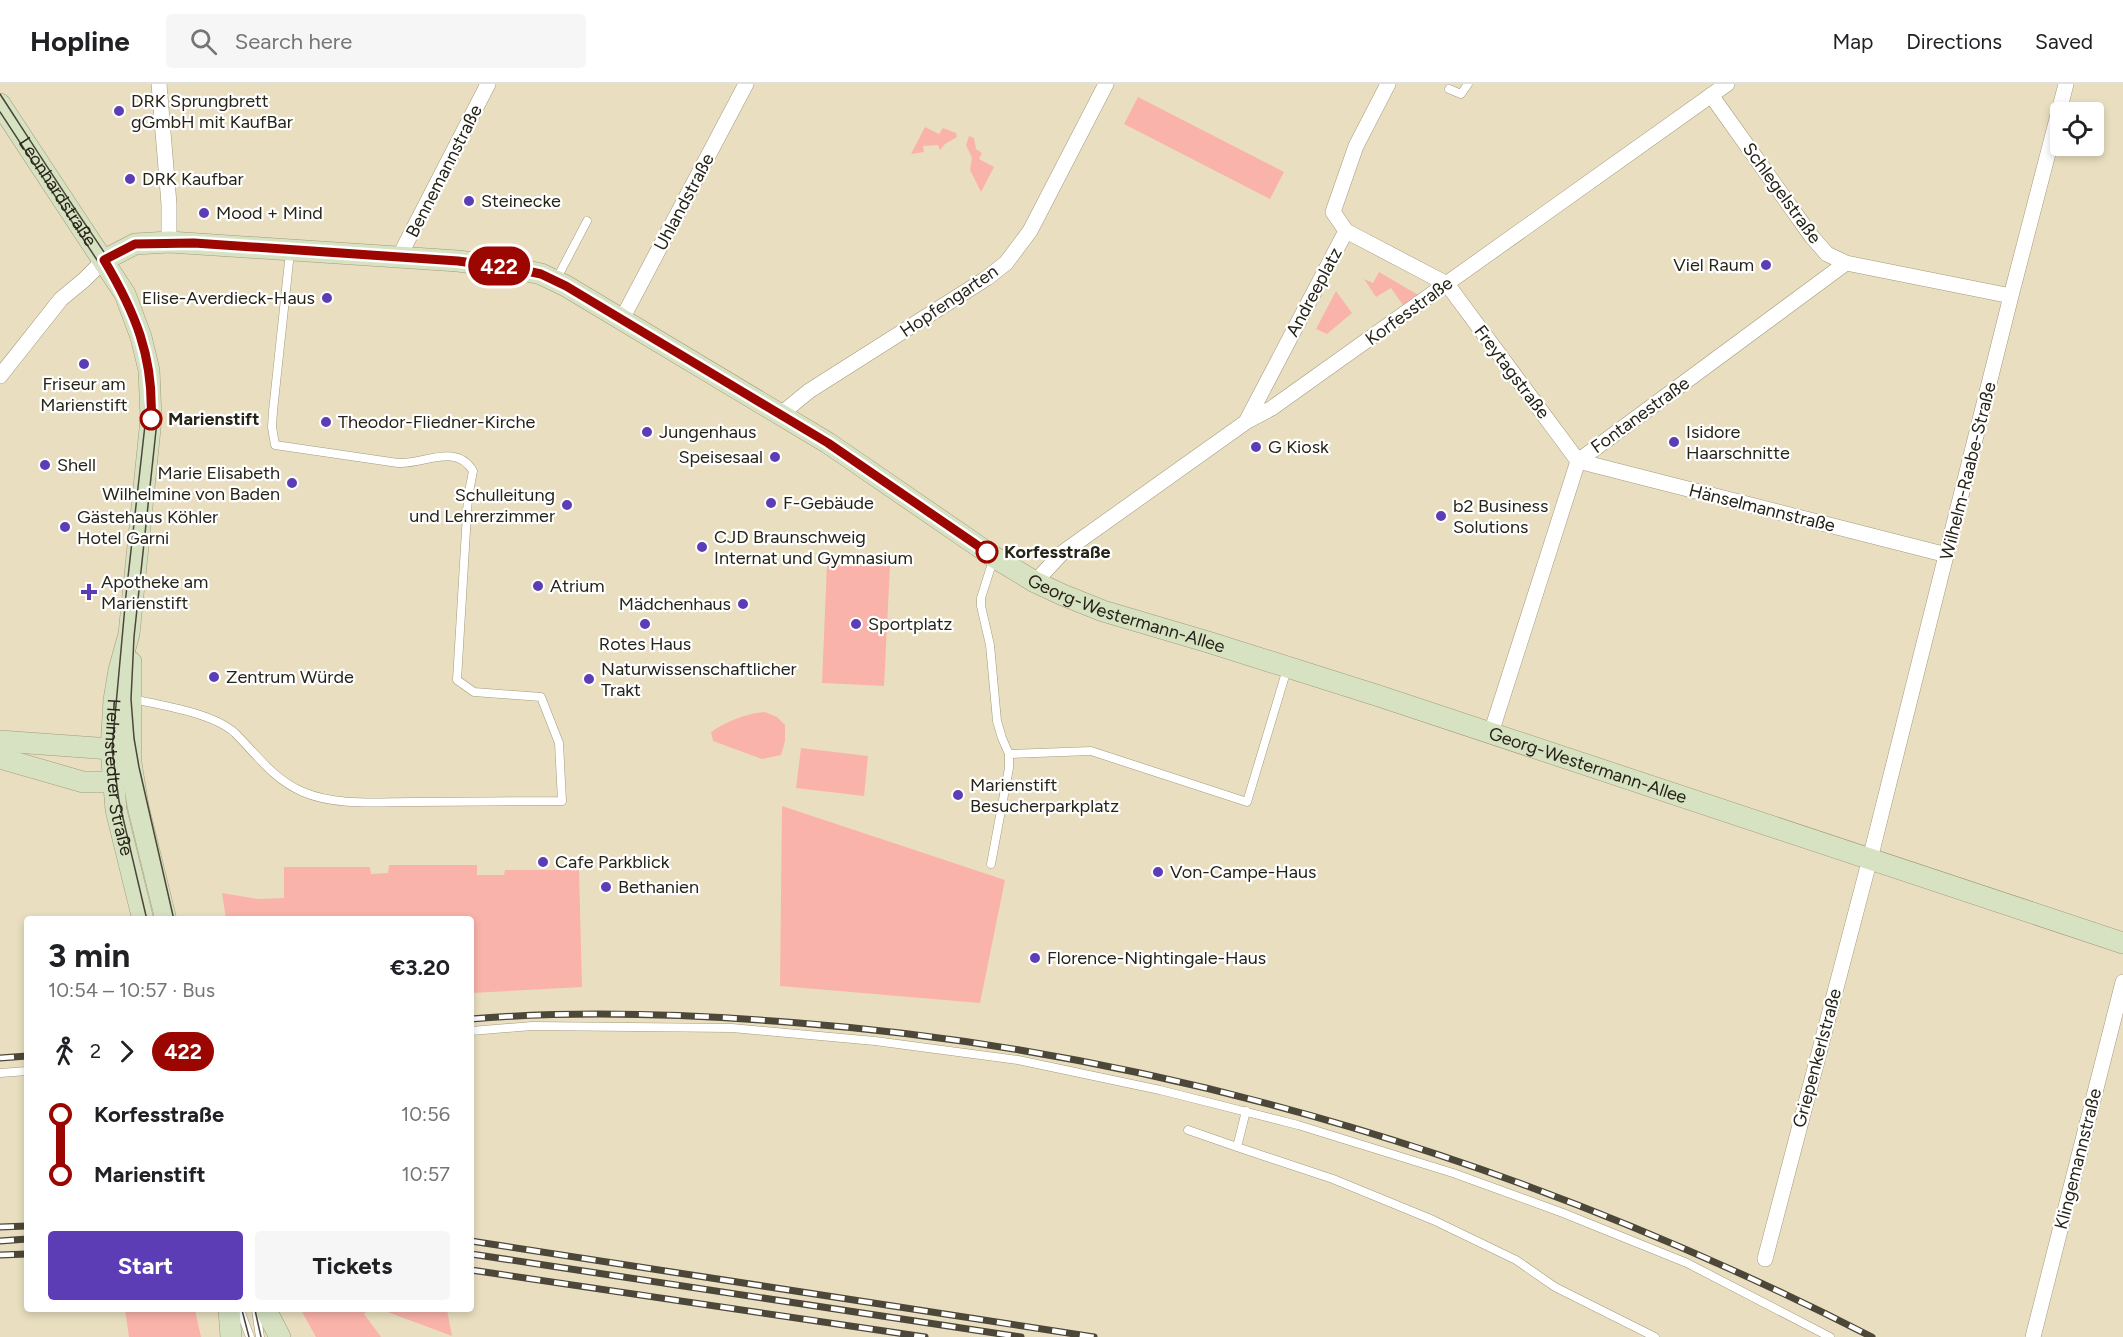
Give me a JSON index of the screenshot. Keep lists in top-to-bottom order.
{
  "streets": {
    "street": [
      "Bennemannstraße",
      "Leonhardstraße",
      "Schlegelstraße",
      "Uhlandstraße",
      "Andreeplatz",
      "Hopfengarten",
      "Korfesstraße",
      "Freytagstraße",
      "Fontanestraße",
      "Wilhelm-Raabe-Straße",
      "Hänselmannstraße",
      "Georg-Westermann-Allee",
      "Helmstedter Straße",
      "Griepenkerlstraße",
      "Klingemannstraße"
    ]
  },
  "crossings": [
    ["Bennemannstraße", "Georg-Westermann-Allee"],
    ["Leonhardstraße", "Georg-Westermann-Allee"],
    ["Leonhardstraße", "Helmstedter Straße"],
    ["Schlegelstraße", "Korfesstraße"],
    ["Schlegelstraße", "Fontanestraße"],
    ["Schlegelstraße", "Wilhelm-Raabe-Straße"],
    ["Uhlandstraße", "Georg-Westermann-Allee"],
    ["Andreeplatz", "Korfesstraße"],
    ["Andreeplatz", "Freytagstraße"],
    ["Hopfengarten", "Georg-Westermann-Allee"],
    ["Korfesstraße", "Freytagstraße"],
    ["Korfesstraße", "Georg-Westermann-Allee"],
    ["Freytagstraße", "Fontanestraße"],
    ["Freytagstraße", "Hänselmannstraße"],
    ["Fontanestraße", "Hänselmannstraße"],
    ["Fontanestraße", "Georg-Westermann-Allee"],
    ["Wilhelm-Raabe-Straße", "Hänselmannstraße"],
    ["Wilhelm-Raabe-Straße", "Georg-Westermann-Allee"],
    ["Wilhelm-Raabe-Straße", "Griepenkerlstraße"],
    ["Georg-Westermann-Allee", "Griepenkerlstraße"]
  ],
  "places": {
    "other": [
      "DRK Sprungbrett gGmbH mit KaufBar",
      "DRK Kaufbar",
      "Steinecke",
      "Mood + Mind",
      "Viel Raum",
      "Elise-Averdieck-Haus",
      "Friseur am Marienstift",
      "Marienstift",
      "Theodor-Fliedner-Kirche",
      "Jungenhaus",
      "Isidore Haarschnitte",
      "G Kiosk",
      "Speisesaal",
      "Shell",
      "Marie Elisabeth Wilhelmine von Baden",
      "F-Gebäude",
      "Schulleitung und Lehrerzimmer",
      "b2 Business Solutions",
      "Gästehaus Köhler Hotel Garni",
      "CJD Braunschweig Internat und Gymnasium",
      "Korfesstraße",
      "Atrium",
      "Mädchenhaus",
      "Rotes Haus",
      "Sportplatz",
      "Zentrum Würde",
      "Naturwissenschaftlicher Trakt",
      "Marienstift Besucherparkplatz",
      "Cafe Parkblick",
      "Von-Campe-Haus",
      "Bethanien",
      "Florence-Nightingale-Haus"
    ],
    "health": ["Apotheke am Marienstift"]
  },
  "lines": ["bus line 422"],
  "page": {
    "header": "Hopline",
    "search": "Search here",
    "nav": ["Map", "Directions", "Saved"],
    "on_map": "422",
    "heading": ["3 min", "10:54 – 10:57 · Bus", "€3.20"],
    "legs": ["2", "422"],
    "list": [
      {
        "name": "Korfesstraße",
        "value": "10:56"
      },
      {
        "name": "Marienstift",
        "value": "10:57"
      }
    ],
    "buttons": ["Start", "Tickets"]
  }
}
